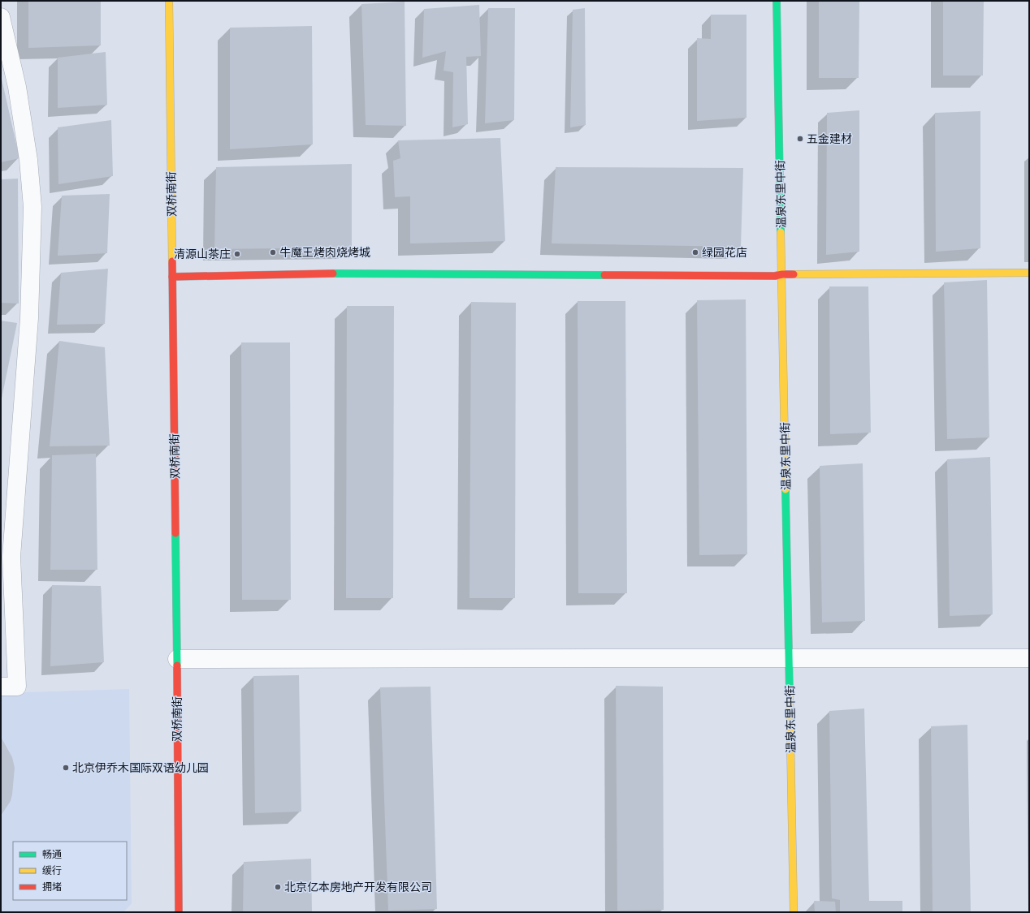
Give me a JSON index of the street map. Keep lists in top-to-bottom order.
{
  "streets": {
    "street": ["双桥南街", "温泉东里中街"]
  },
  "places": [
    "五金建材",
    "牛魔王烤肉烧烤城",
    "绿园花店",
    "清源山茶庄",
    "北京伊乔木国际双语幼儿园",
    "北京亿本房地产开发有限公司"
  ],
  "legend": ["畅通", "缓行", "拥堵"]
}
